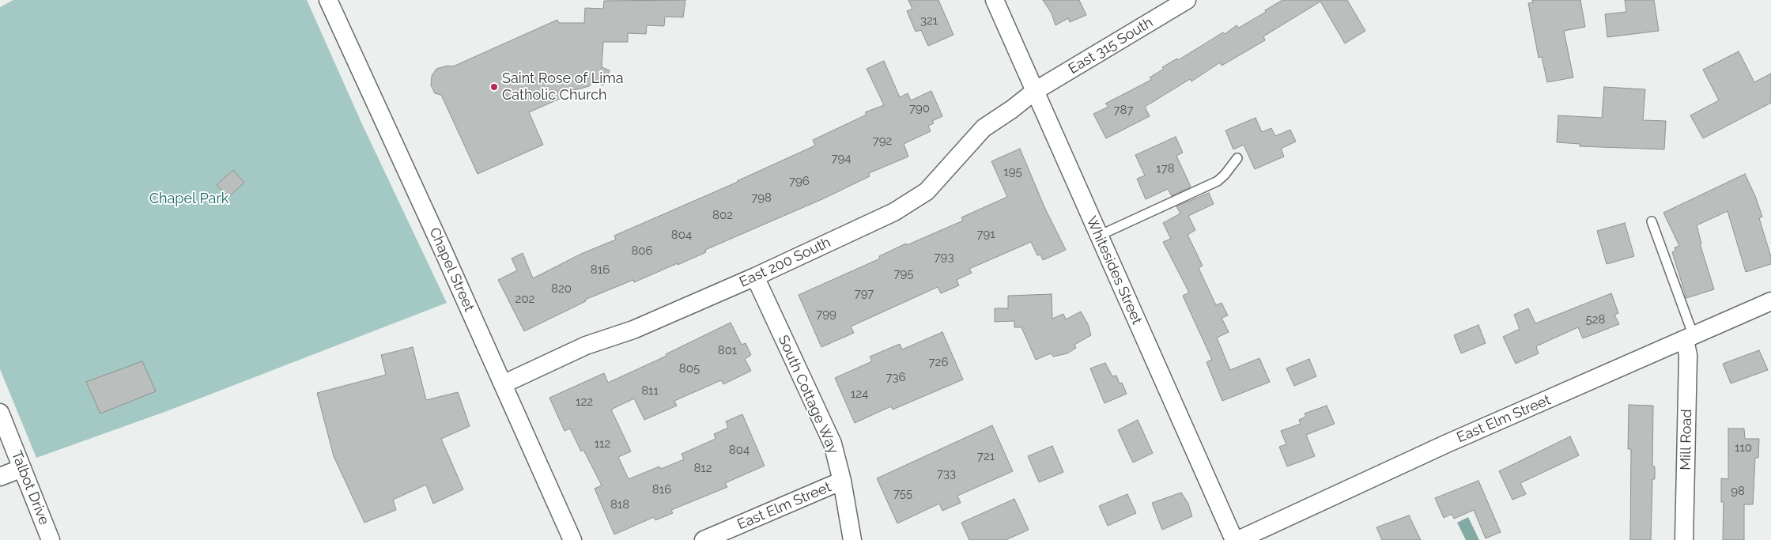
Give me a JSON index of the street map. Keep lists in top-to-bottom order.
{
  "streets": {
    "street": [
      "East 315 South",
      "East 200 South",
      "Chapel Street",
      "Whitesides Street",
      "South Cottage Way",
      "East Elm Street",
      "Mill Road",
      "Talbot Drive"
    ]
  },
  "crossings": [
    ["East 315 South", "East 200 South"],
    ["East 315 South", "Whitesides Street"],
    ["East 200 South", "Chapel Street"],
    ["East 200 South", "Whitesides Street"],
    ["East 200 South", "South Cottage Way"],
    ["South Cottage Way", "East Elm Street"],
    ["East Elm Street", "Mill Road"]
  ],
  "parks": ["Chapel Park"],
  "places": ["Saint Rose of Lima Catholic Church"],
  "house_numbers": [
    "321",
    "790",
    "787",
    "792",
    "794",
    "178",
    "195",
    "796",
    "798",
    "802",
    "791",
    "804",
    "806",
    "793",
    "816",
    "795",
    "820",
    "797",
    "202",
    "799",
    "528",
    "801",
    "726",
    "805",
    "736",
    "811",
    "124",
    "122",
    "112",
    "110",
    "804",
    "721",
    "812",
    "733",
    "816",
    "98",
    "755",
    "818"
  ]
}
